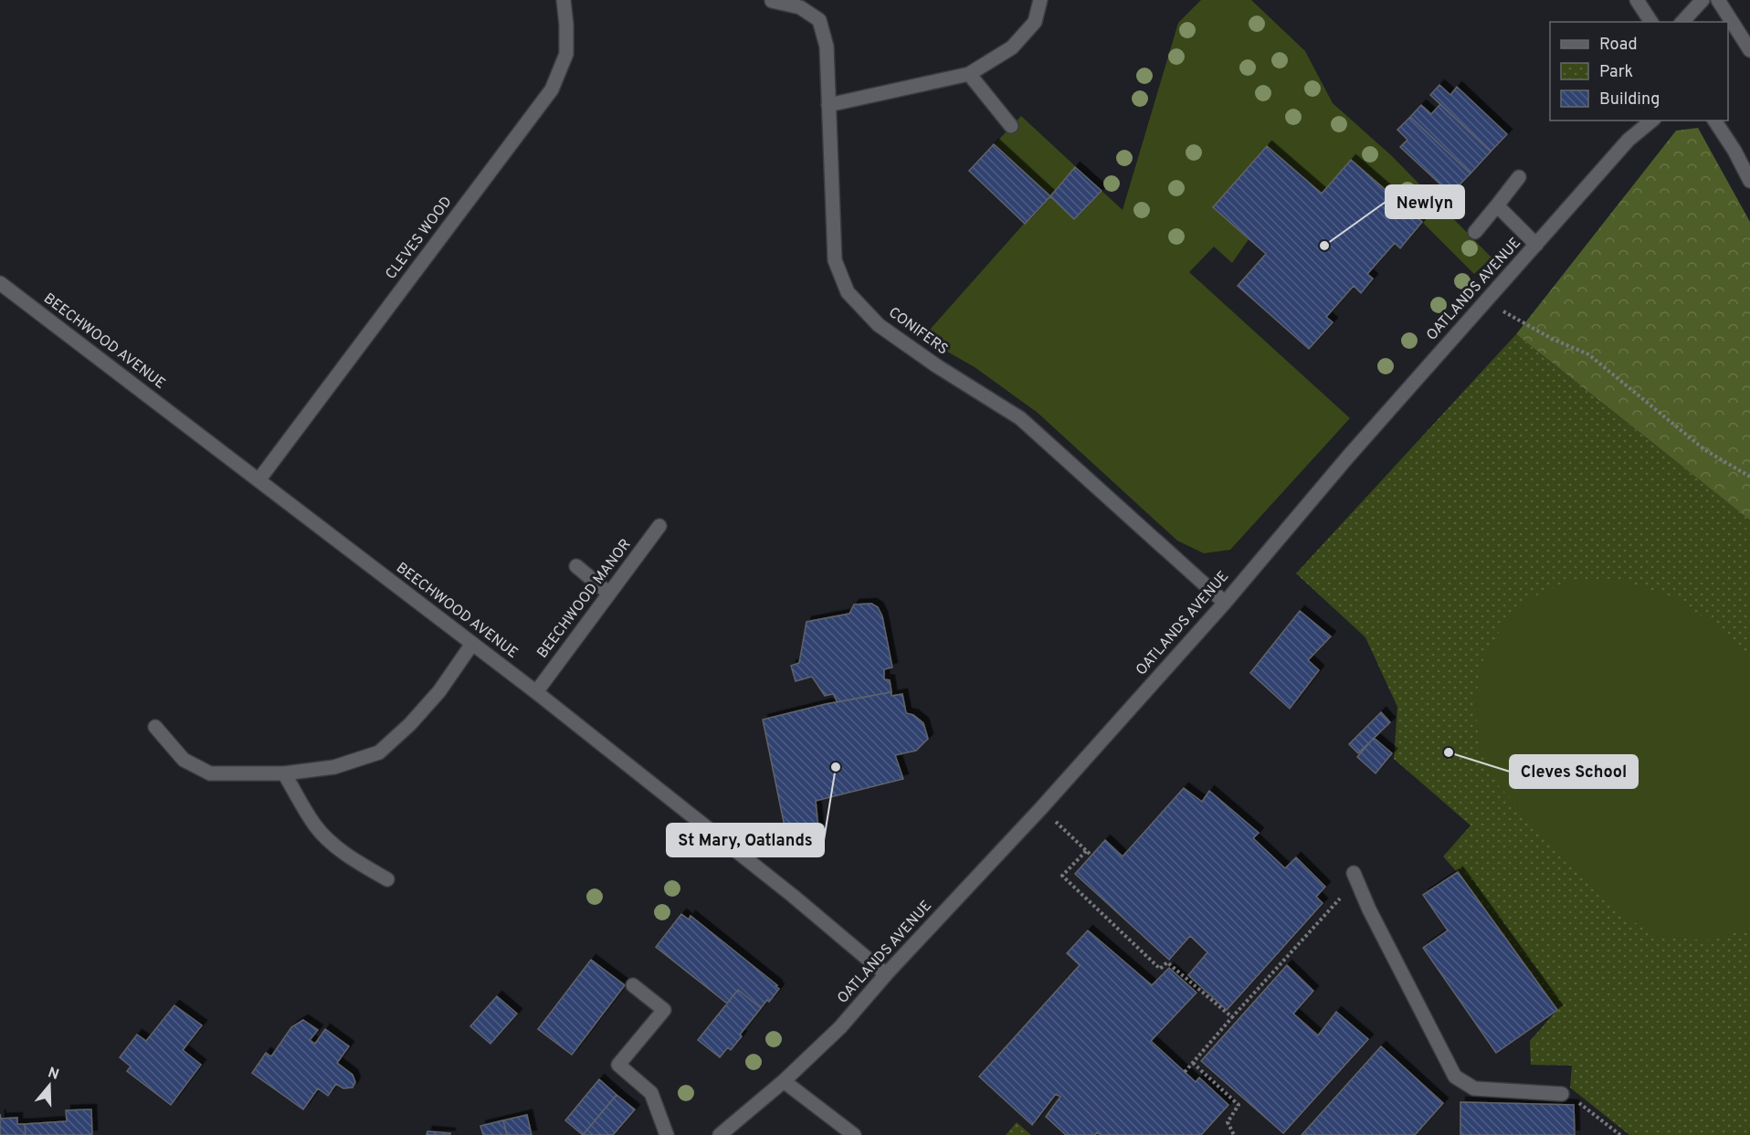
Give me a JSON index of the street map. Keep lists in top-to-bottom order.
{
  "streets": {
    "street": [
      "CLEVES WOOD",
      "OATLANDS AVENUE",
      "CONIFERS",
      "BEECHWOOD AVENUE",
      "BEECHWOOD MANOR"
    ]
  },
  "crossings": [
    ["CLEVES WOOD", "BEECHWOOD AVENUE"],
    ["OATLANDS AVENUE", "CONIFERS"],
    ["OATLANDS AVENUE", "BEECHWOOD AVENUE"],
    ["BEECHWOOD AVENUE", "BEECHWOOD MANOR"]
  ],
  "places": ["Newlyn", "Cleves School", "St Mary, Oatlands"],
  "legend": ["Road", "Park", "Building"],
  "north": "top"
}
